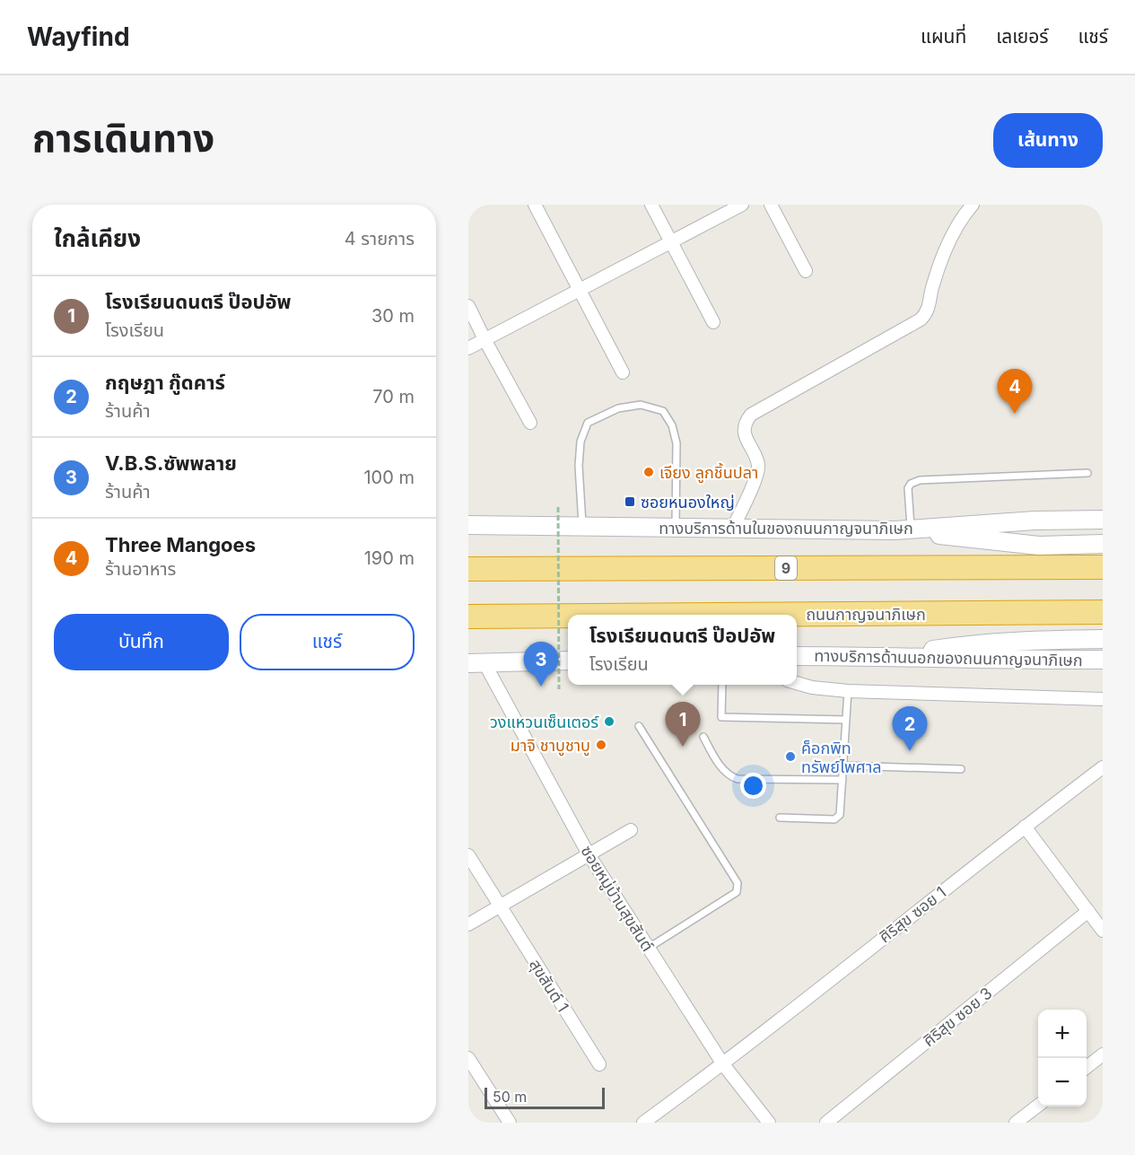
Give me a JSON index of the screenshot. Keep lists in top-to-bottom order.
{
  "streets": {
    "highway": ["9", "ถนนกาญจนาภิเษก"],
    "main road": ["ทางบริการด้านในของถนนกาญจนาภิเษก", "ทางบริการด้านนอกของถนนกาญจนาภิเษก"],
    "street": [
      "ซอยหมู่บ้านสุขสันต์",
      "ศิริสุข ซอย 1",
      "สุขสันต์ 1",
      "ศิริสุข ซอย 3"
    ]
  },
  "crossings": [
    ["ซอยหมู่บ้านสุขสันต์", "ศิริสุข ซอย 1"]
  ],
  "places": {
    "other": [
      "เจียง ลูกชิ้นปลา",
      "วงแหวนเซ็นเตอร์",
      "มาจิ ชาบูชาบู",
      "ค็อกพิท ทรัพย์ไพศาล"
    ],
    "transit": ["ซอยหนองใหญ่"]
  },
  "scale_bar": "50 m",
  "page": {
    "header": "Wayfind",
    "nav": ["แผนที่", "เลเยอร์", "แชร์"],
    "title": "การเดินทาง",
    "buttons": [
      "เส้นทาง",
      ["บันทึก", "แชร์"]
    ],
    "heading": ["ใกล้เคียง", "4 รายการ"],
    "list": [
      {
        "mark": "1",
        "name": "โรงเรียนดนตรี ป๊อปอัพ",
        "note": "โรงเรียน",
        "value": "30 m"
      },
      {
        "mark": "2",
        "name": "กฤษฎา กู๊ดคาร์",
        "note": "ร้านค้า",
        "value": "70 m"
      },
      {
        "mark": "3",
        "name": "V.B.S.ซัพพลาย",
        "note": "ร้านค้า",
        "value": "100 m"
      },
      {
        "mark": "4",
        "name": "Three Mangoes",
        "note": "ร้านอาหาร",
        "value": "190 m"
      }
    ],
    "pins": [
      "4",
      "3",
      "1",
      "2"
    ],
    "popup": ["โรงเรียนดนตรี ป๊อปอัพ", "โรงเรียน"],
    "map_buttons": ["+", "−"],
    "scale": "50 m"
  }
}
